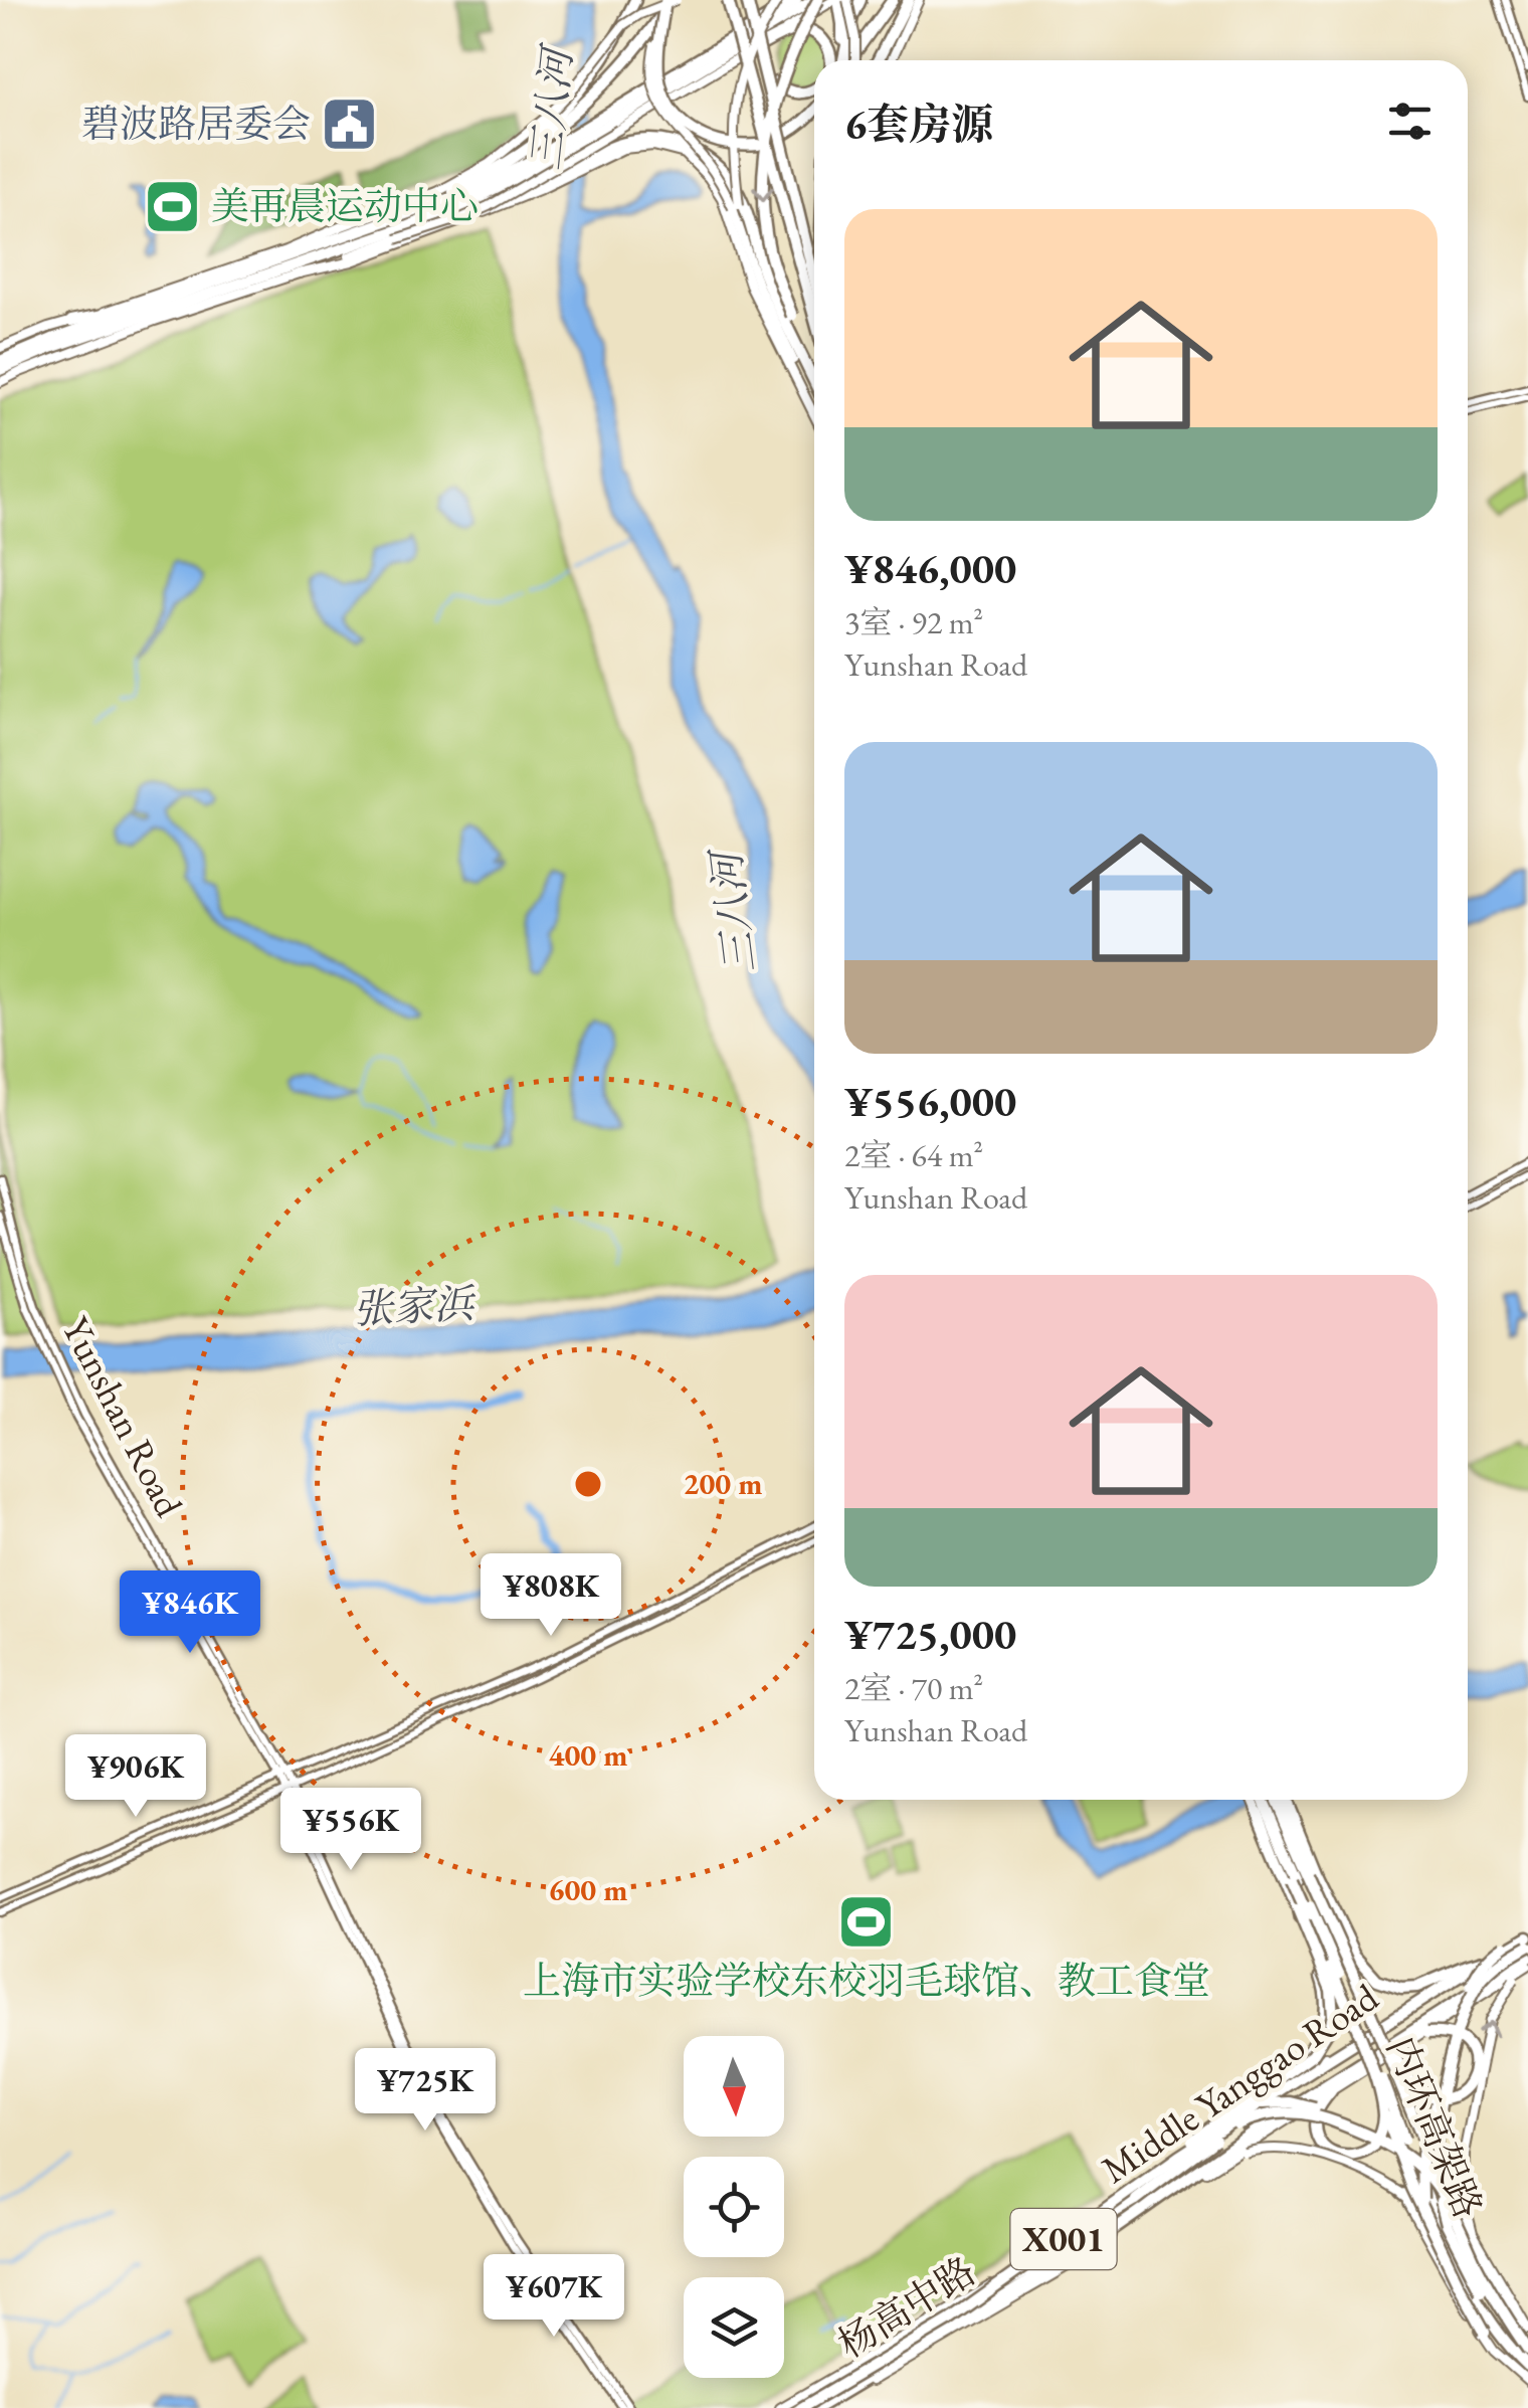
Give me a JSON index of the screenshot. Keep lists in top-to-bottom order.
{
  "streets": {
    "highway": [
      "Middle Yanggao Road",
      "内环高架路",
      "X001",
      "杨高中路"
    ],
    "main road": ["Yunshan Road"]
  },
  "crossings": [
    ["Middle Yanggao Road", "内环高架路"],
    ["Middle Yanggao Road", "X001"],
    ["Middle Yanggao Road", "杨高中路"]
  ],
  "water": ["三八河", "张家浜"],
  "places": {
    "public building": ["碧波路居委会"],
    "sports": ["美再晨运动中心", "上海市实验学校东校羽毛球馆、教工食堂"]
  },
  "north": "bottom",
  "page": {
    "heading": "6套房源",
    "list": [
      {
        "name": "¥846,000",
        "note": "3室 · 92 m² · Yunshan Road"
      },
      {
        "name": "¥556,000",
        "note": "2室 · 64 m² · Yunshan Road"
      },
      {
        "name": "¥725,000",
        "note": "2室 · 70 m² · Yunshan Road"
      }
    ],
    "price": [
      "¥808K",
      "¥846K",
      "¥906K",
      "¥556K",
      "¥725K",
      "¥607K"
    ]
  },
  "rings": ["200 m", "400 m", "600 m"]
}
